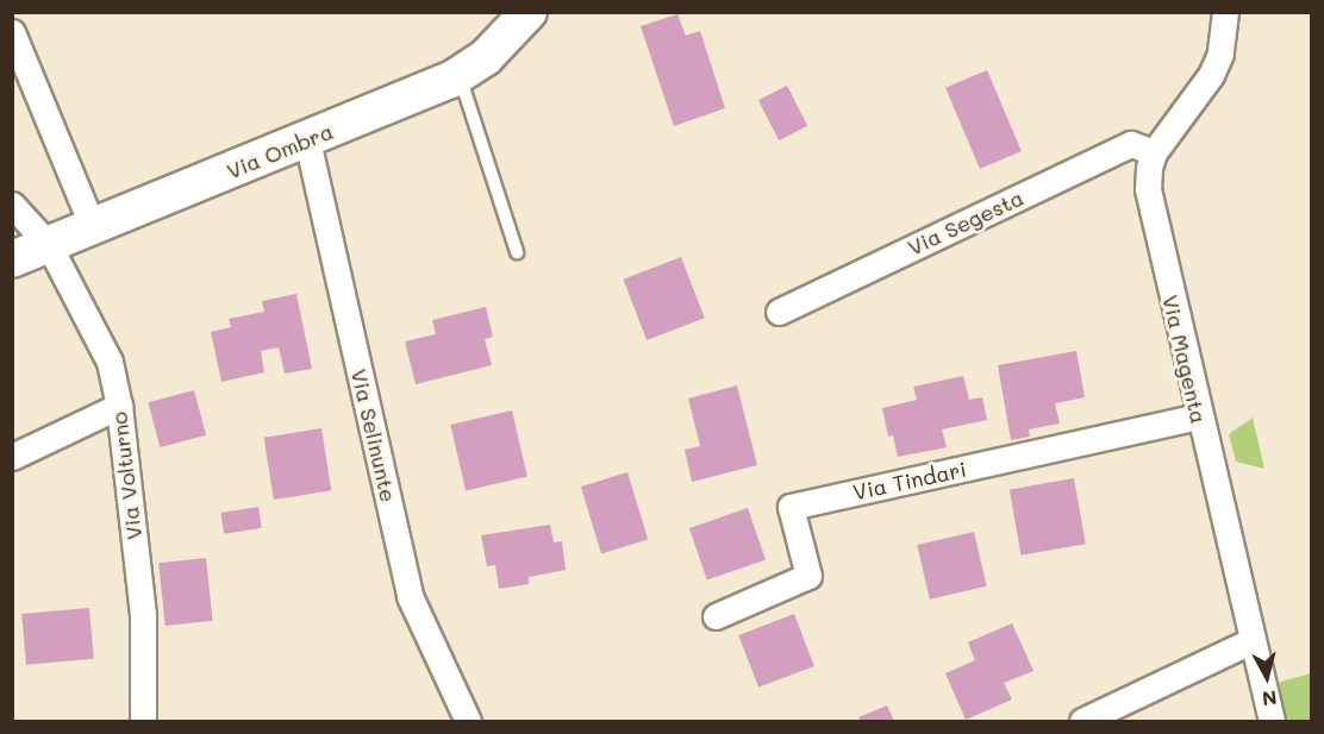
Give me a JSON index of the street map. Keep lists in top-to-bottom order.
{
  "streets": {
    "main road": ["Via Ombra"],
    "street": [
      "Via Segesta",
      "Via Magenta",
      "Via Selinunte",
      "Via Volturno",
      "Via Tindari"
    ]
  },
  "crossings": [
    ["Via Ombra", "Via Selinunte"],
    ["Via Ombra", "Via Volturno"],
    ["Via Segesta", "Via Magenta"],
    ["Via Magenta", "Via Tindari"]
  ],
  "north": "bottom"
}
